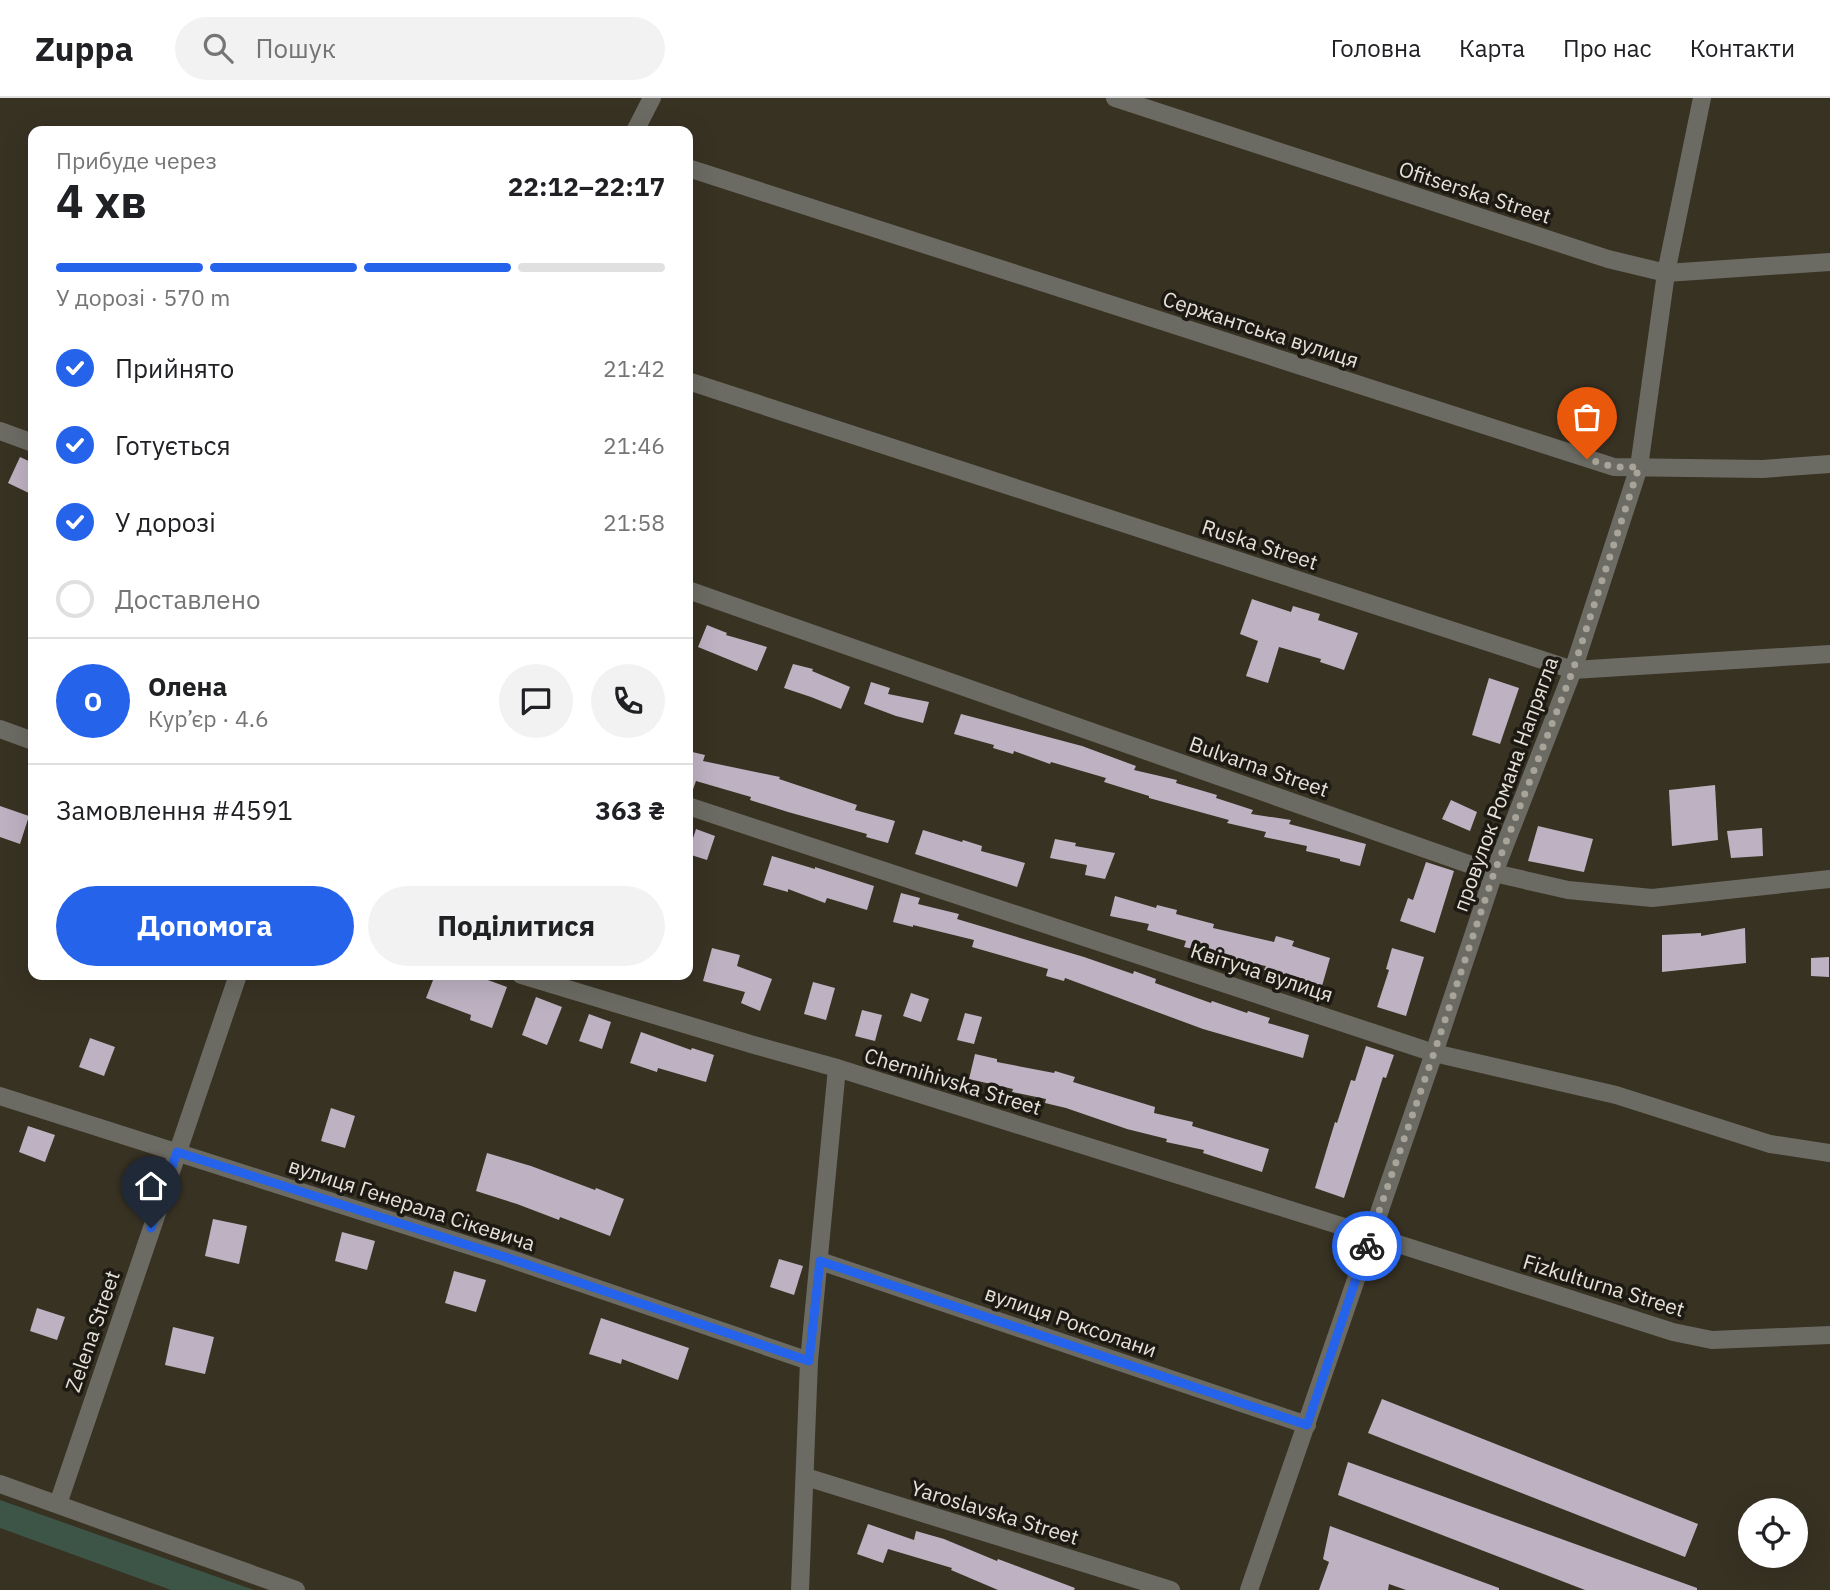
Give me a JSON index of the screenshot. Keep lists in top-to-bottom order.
{
  "streets": {
    "street": [
      "Ofitserska Street",
      "Сержантська вулиця",
      "Ruska Street",
      "Bulvarna Street",
      "провулок Романа Напрягла",
      "Квітуча вулиця",
      "Chernihivska Street",
      "вулиця Генерала Сікевича",
      "Fizkulturna Street",
      "вулиця Роксолани",
      "Zelena Street",
      "Yaroslavska Street"
    ]
  },
  "crossings": [
    ["Ofitserska Street", "провулок Романа Напрягла"],
    ["Сержантська вулиця", "провулок Романа Напрягла"],
    ["Ruska Street", "провулок Романа Напрягла"],
    ["Bulvarna Street", "провулок Романа Напрягла"],
    ["провулок Романа Напрягла", "Квітуча вулиця"],
    ["провулок Романа Напрягла", "Chernihivska Street"],
    ["провулок Романа Напрягла", "Fizkulturna Street"],
    ["провулок Романа Напрягла", "вулиця Роксолани"],
    ["Chernihivska Street", "Fizkulturna Street"],
    ["вулиця Генерала Сікевича", "Zelena Street"]
  ],
  "page": {
    "header": "Zuppa",
    "search": "Пошук",
    "nav": [
      "Головна",
      "Карта",
      "Про нас",
      "Контакти"
    ],
    "heading": ["4 хв", "Прибуде через", "22:12–22:17"],
    "panel": [
      "Олена",
      "Кур’єр · 4.6",
      "Замовлення #4591",
      "363 ₴"
    ],
    "bar": "У дорозі · 570 m",
    "list": [
      ["Прийнято", "21:42"],
      ["Готується", "21:46"],
      ["У дорозі", "21:58"],
      "Доставлено"
    ],
    "round": "О",
    "buttons": ["Допомога", "Поділитися"]
  }
}
